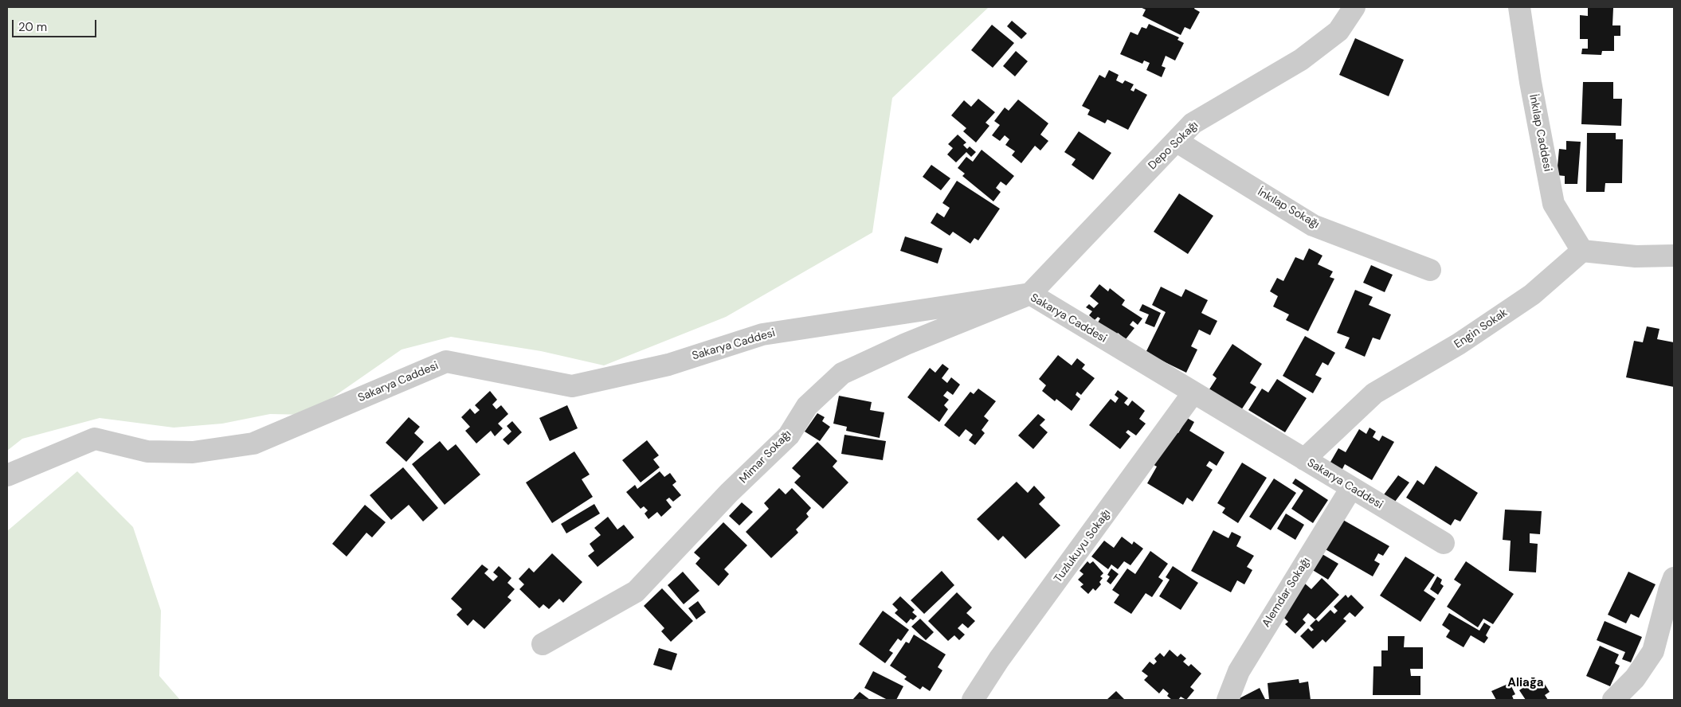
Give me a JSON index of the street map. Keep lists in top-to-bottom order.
{
  "streets": {
    "street": [
      "İnkılap Caddesi",
      "Depo Sokağı",
      "İnkılap Sokağı",
      "Sakarya Caddesi",
      "Engin Sokak",
      "Mimar Sokağı",
      "Tuzlukuyu Sokağı",
      "Alemdar Sokağı"
    ]
  },
  "crossings": [
    ["İnkılap Caddesi", "Engin Sokak"],
    ["Depo Sokağı", "İnkılap Sokağı"],
    ["Depo Sokağı", "Sakarya Caddesi"],
    ["Depo Sokağı", "Mimar Sokağı"],
    ["Sakarya Caddesi", "Engin Sokak"],
    ["Sakarya Caddesi", "Mimar Sokağı"],
    ["Sakarya Caddesi", "Tuzlukuyu Sokağı"],
    ["Sakarya Caddesi", "Alemdar Sokağı"]
  ],
  "districts": ["Aliağa"],
  "scale_bar": "20 m"
}
